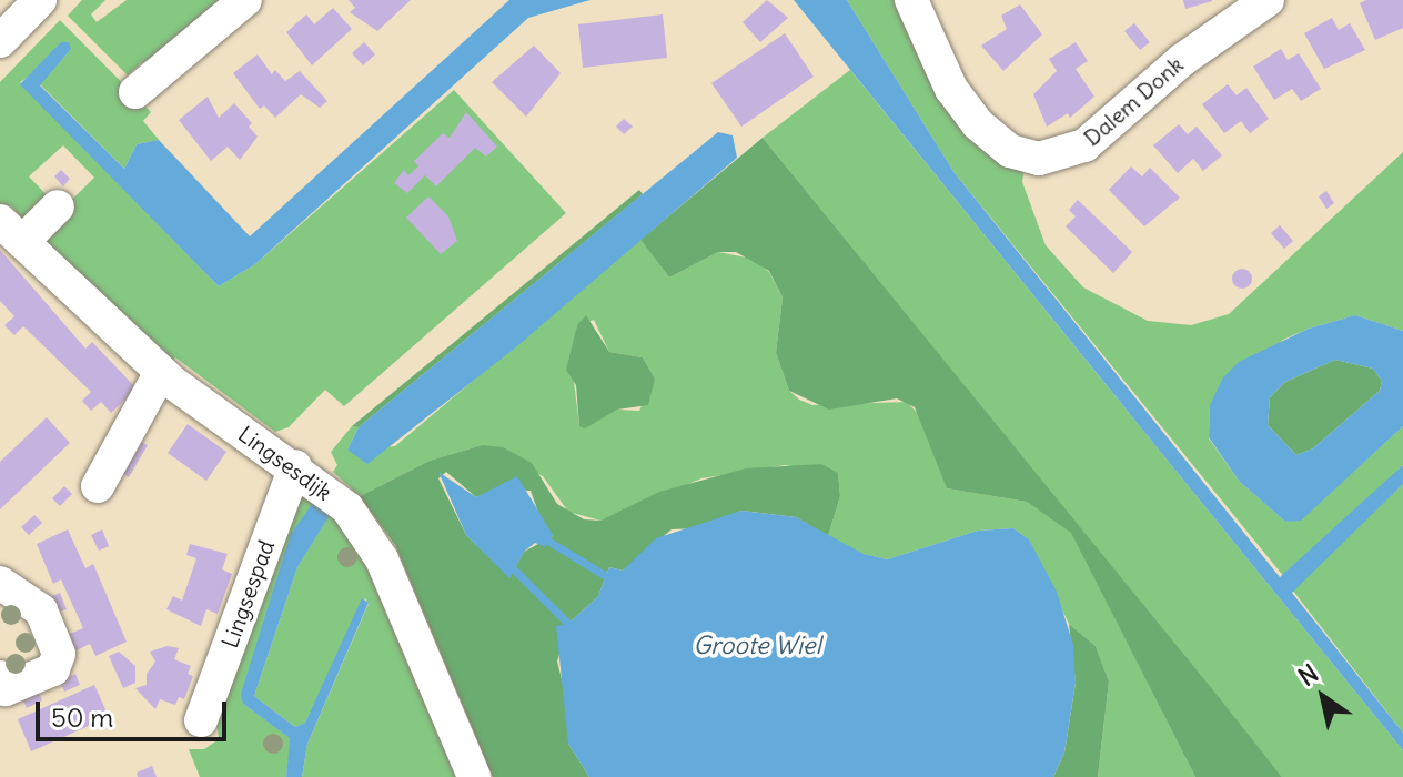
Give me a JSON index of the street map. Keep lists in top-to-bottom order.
{
  "streets": {
    "street": ["Dalem Donk", "Lingsesdijk", "Lingsespad"]
  },
  "crossings": [
    ["Lingsesdijk", "Lingsespad"]
  ],
  "water": ["Groote Wiel"],
  "scale_bar": "50 m",
  "north": "top left"
}
